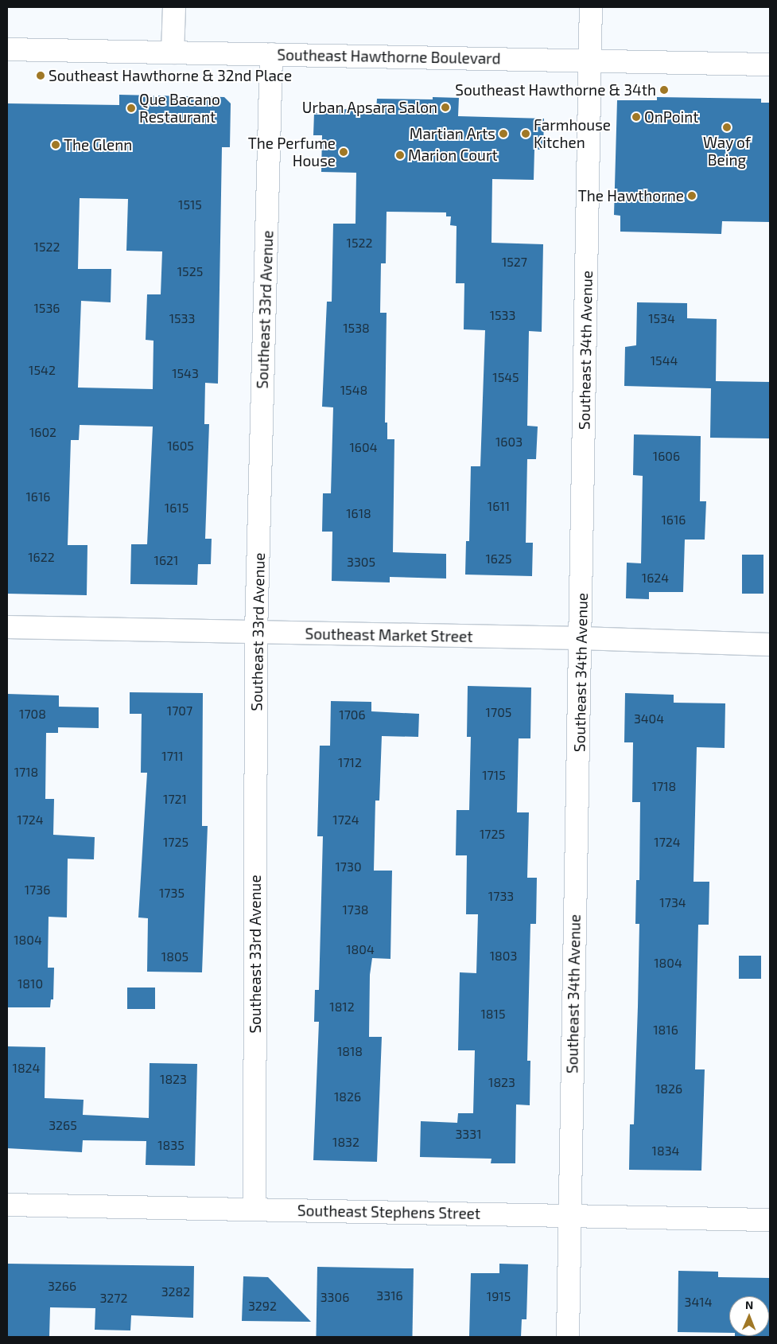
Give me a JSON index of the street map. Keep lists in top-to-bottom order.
{
  "streets": {
    "street": [
      "Southeast Hawthorne Boulevard",
      "Southeast 33rd Avenue",
      "Southeast 34th Avenue",
      "Southeast Market Street",
      "Southeast Stephens Street"
    ]
  },
  "crossings": [
    ["Southeast Hawthorne Boulevard", "Southeast 33rd Avenue"],
    ["Southeast Hawthorne Boulevard", "Southeast 34th Avenue"],
    ["Southeast 33rd Avenue", "Southeast Market Street"],
    ["Southeast 33rd Avenue", "Southeast Stephens Street"],
    ["Southeast 34th Avenue", "Southeast Market Street"],
    ["Southeast 34th Avenue", "Southeast Stephens Street"]
  ],
  "places": [
    "Southeast Hawthorne & 32nd Place",
    "Southeast Hawthorne & 34th",
    "Urban Apsara Salon",
    "Que Bacano Restaurant",
    "OnPoint",
    "Way of Being",
    "Martian Arts",
    "Farmhouse Kitchen",
    "The Glenn",
    "The Perfume House",
    "Marion Court",
    "The Hawthorne"
  ],
  "house_numbers": [
    "1515",
    "1522",
    "1522",
    "1527",
    "1525",
    "1536",
    "1533",
    "1533",
    "1534",
    "1538",
    "1544",
    "1542",
    "1543",
    "1545",
    "1548",
    "1602",
    "1603",
    "1605",
    "1604",
    "1606",
    "1616",
    "1611",
    "1615",
    "1618",
    "1616",
    "1622",
    "1625",
    "1621",
    "3305",
    "1624",
    "1707",
    "1705",
    "1708",
    "1706",
    "3404",
    "1711",
    "1712",
    "1718",
    "1715",
    "1718",
    "1721",
    "1724",
    "1724",
    "1725",
    "1725",
    "1724",
    "1730",
    "1736",
    "1735",
    "1733",
    "1734",
    "1738",
    "1804",
    "1804",
    "1803",
    "1805",
    "1804",
    "1810",
    "1812",
    "1815",
    "1816",
    "1818",
    "1824",
    "1823",
    "1823",
    "1826",
    "1826",
    "3265",
    "3331",
    "1832",
    "1835",
    "1834",
    "3266",
    "3282",
    "3316",
    "1915",
    "3306",
    "3272",
    "3414",
    "3292"
  ],
  "north": "top"
}
